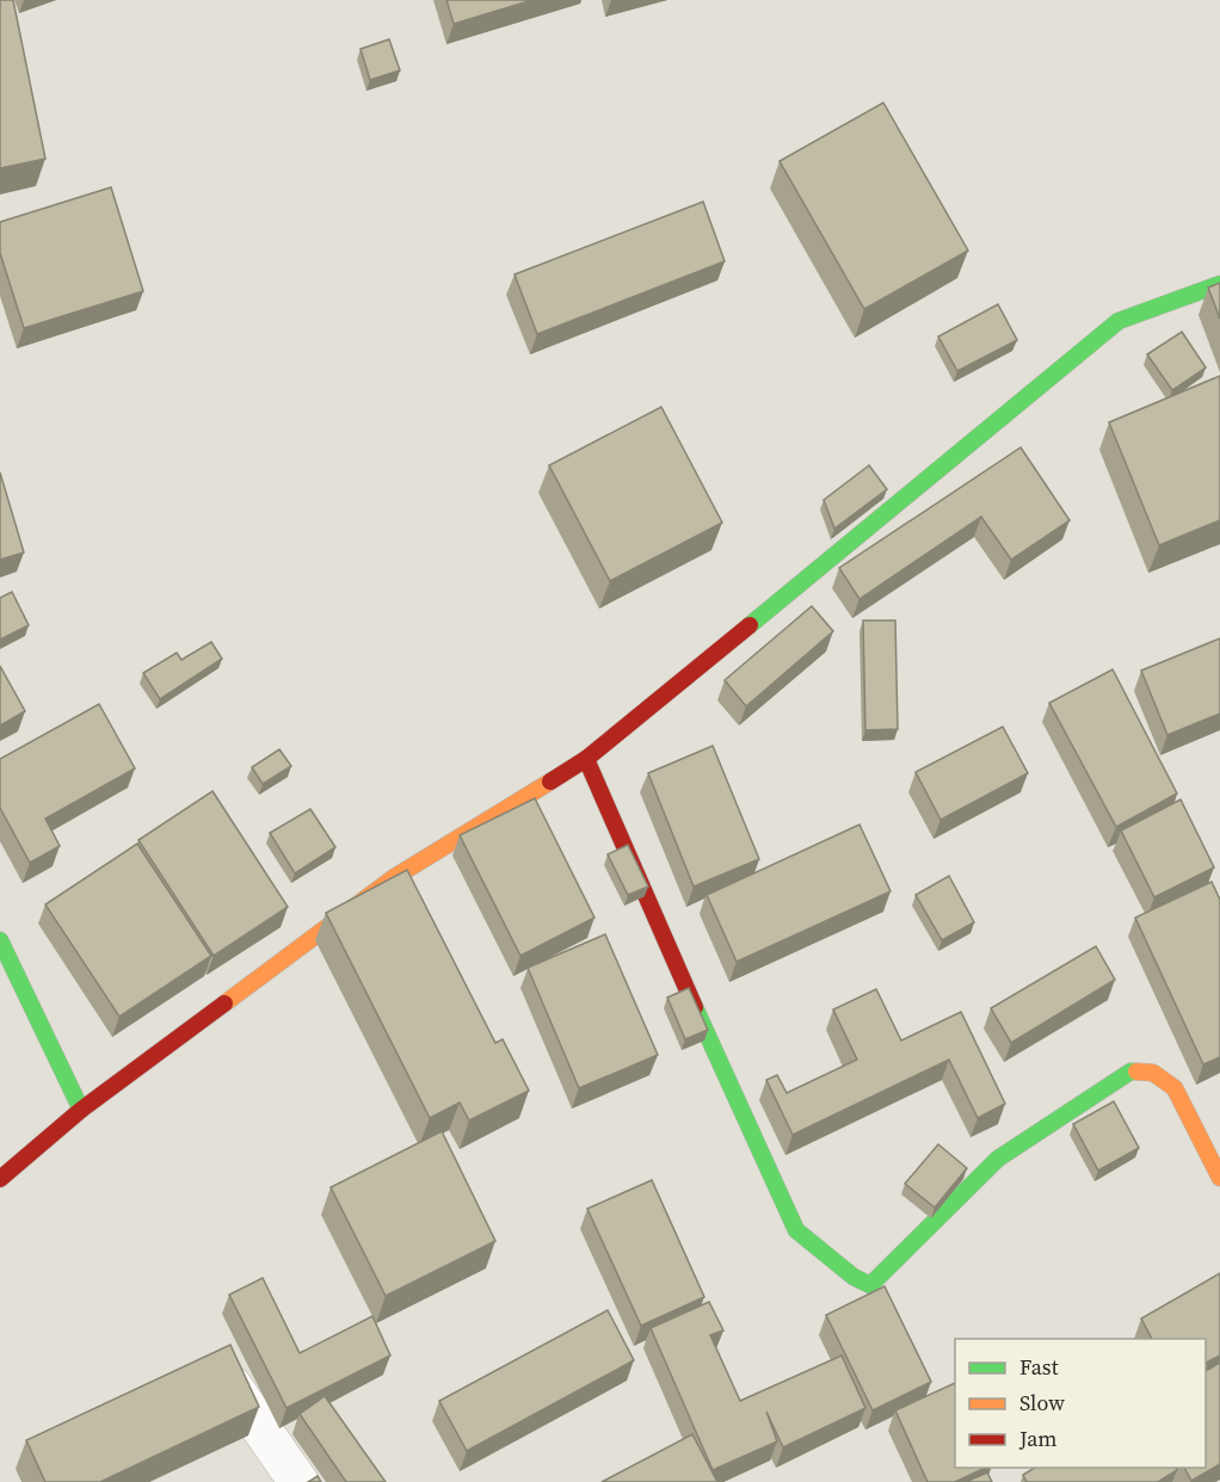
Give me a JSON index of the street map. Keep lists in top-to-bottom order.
{
  "legend": ["Fast", "Slow", "Jam"]
}
